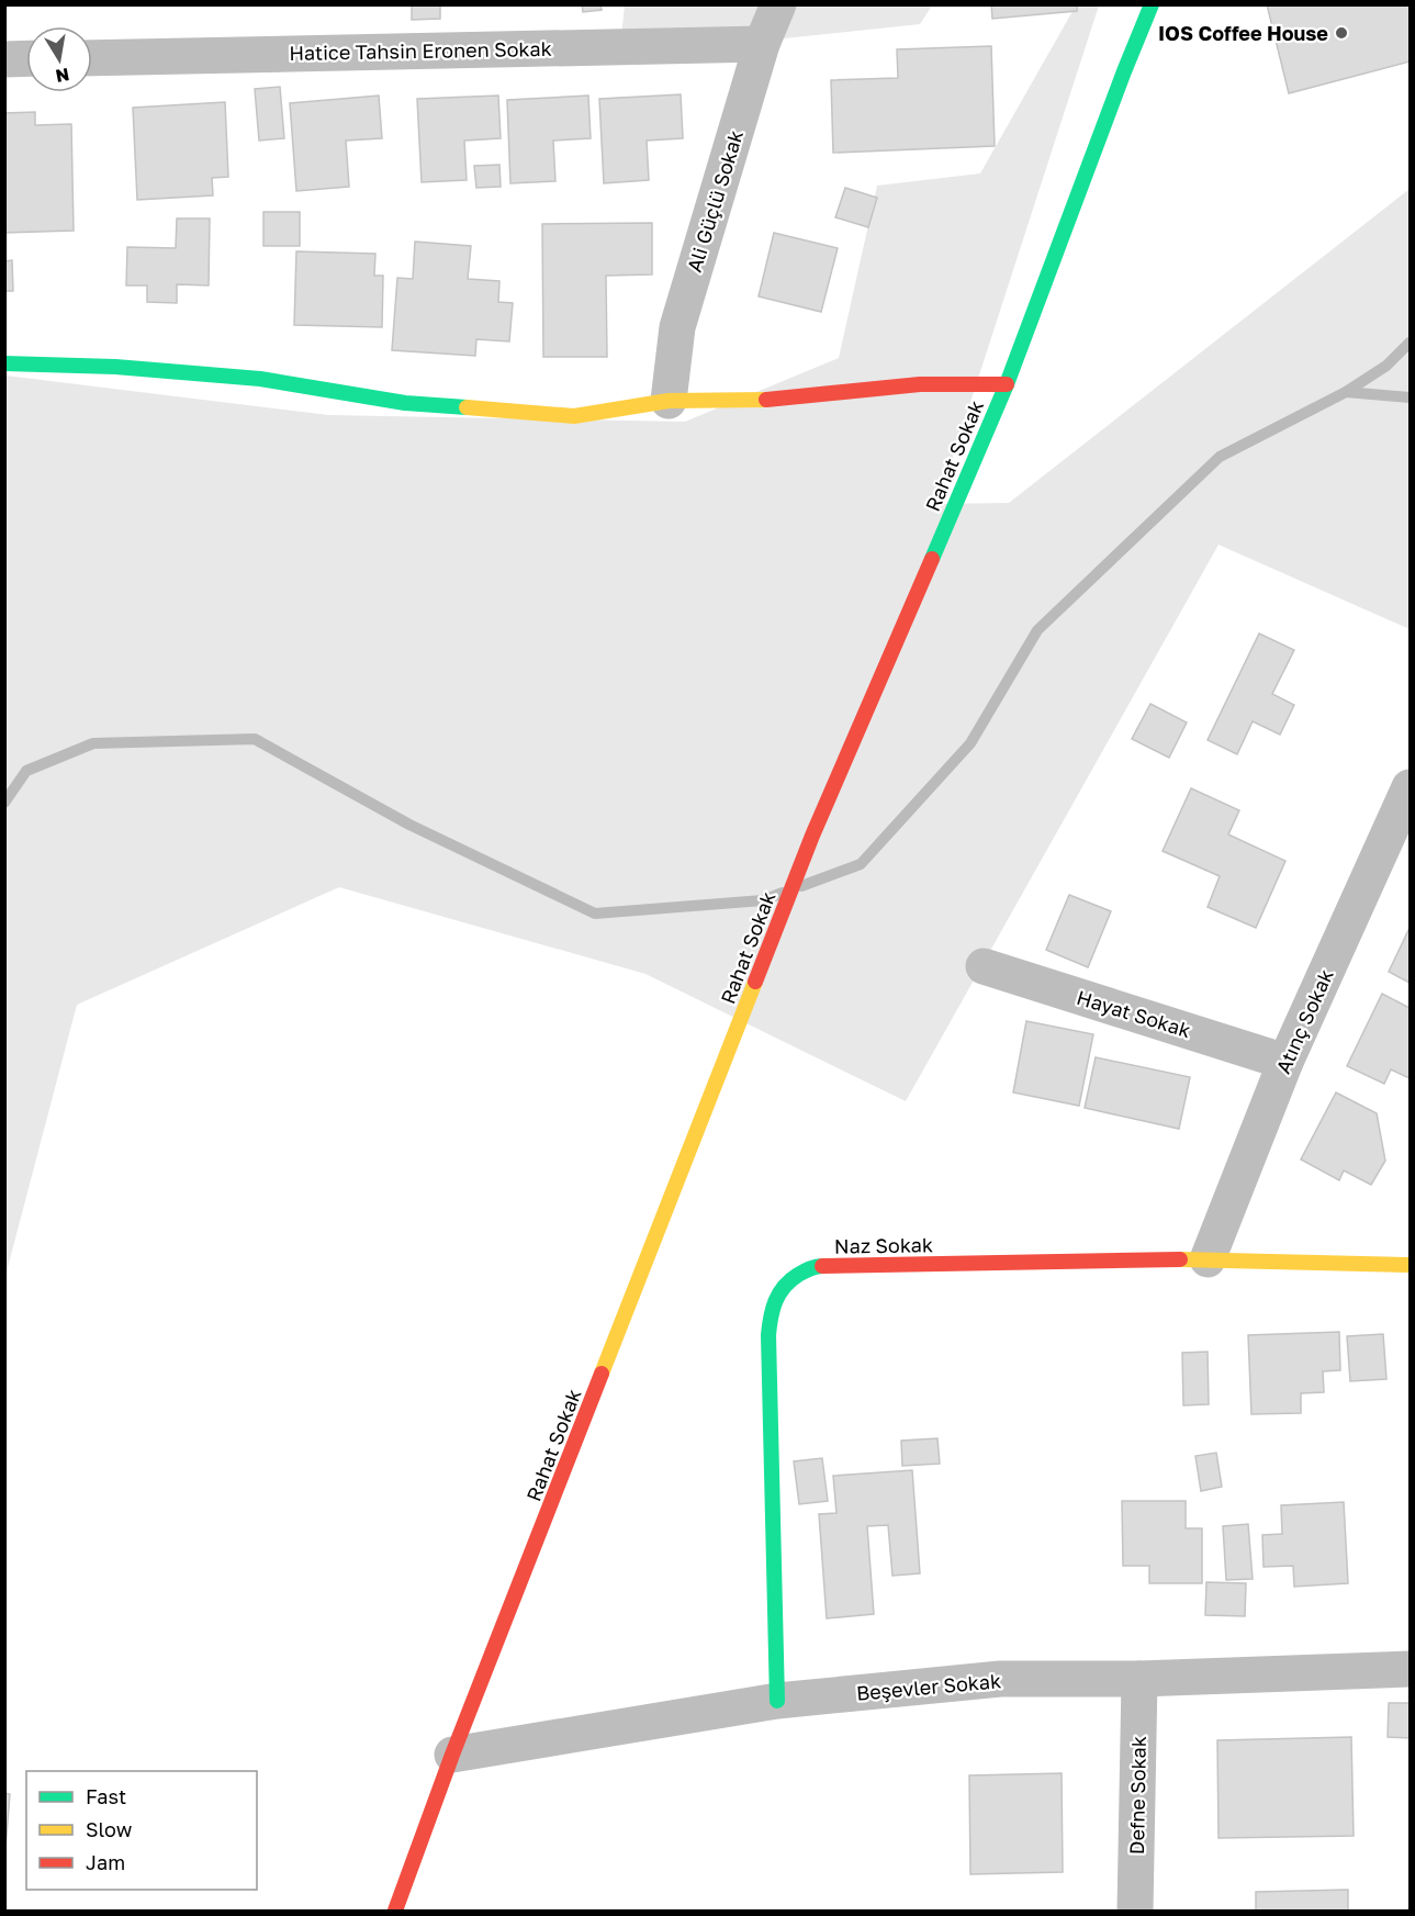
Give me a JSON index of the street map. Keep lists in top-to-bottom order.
{
  "streets": {
    "street": [
      "Hatice Tahsin Eronen Sokak",
      "Ali Güçlü Sokak",
      "Rahat Sokak",
      "Hayat Sokak",
      "Atınç Sokak",
      "Naz Sokak",
      "Beşevler Sokak",
      "Defne Sokak"
    ]
  },
  "crossings": [
    ["Hatice Tahsin Eronen Sokak", "Ali Güçlü Sokak"],
    ["Rahat Sokak", "Beşevler Sokak"],
    ["Hayat Sokak", "Atınç Sokak"],
    ["Atınç Sokak", "Naz Sokak"],
    ["Naz Sokak", "Beşevler Sokak"],
    ["Beşevler Sokak", "Defne Sokak"]
  ],
  "places": ["IOS Coffee House"],
  "legend": ["Fast", "Slow", "Jam"],
  "north": "bottom"
}
